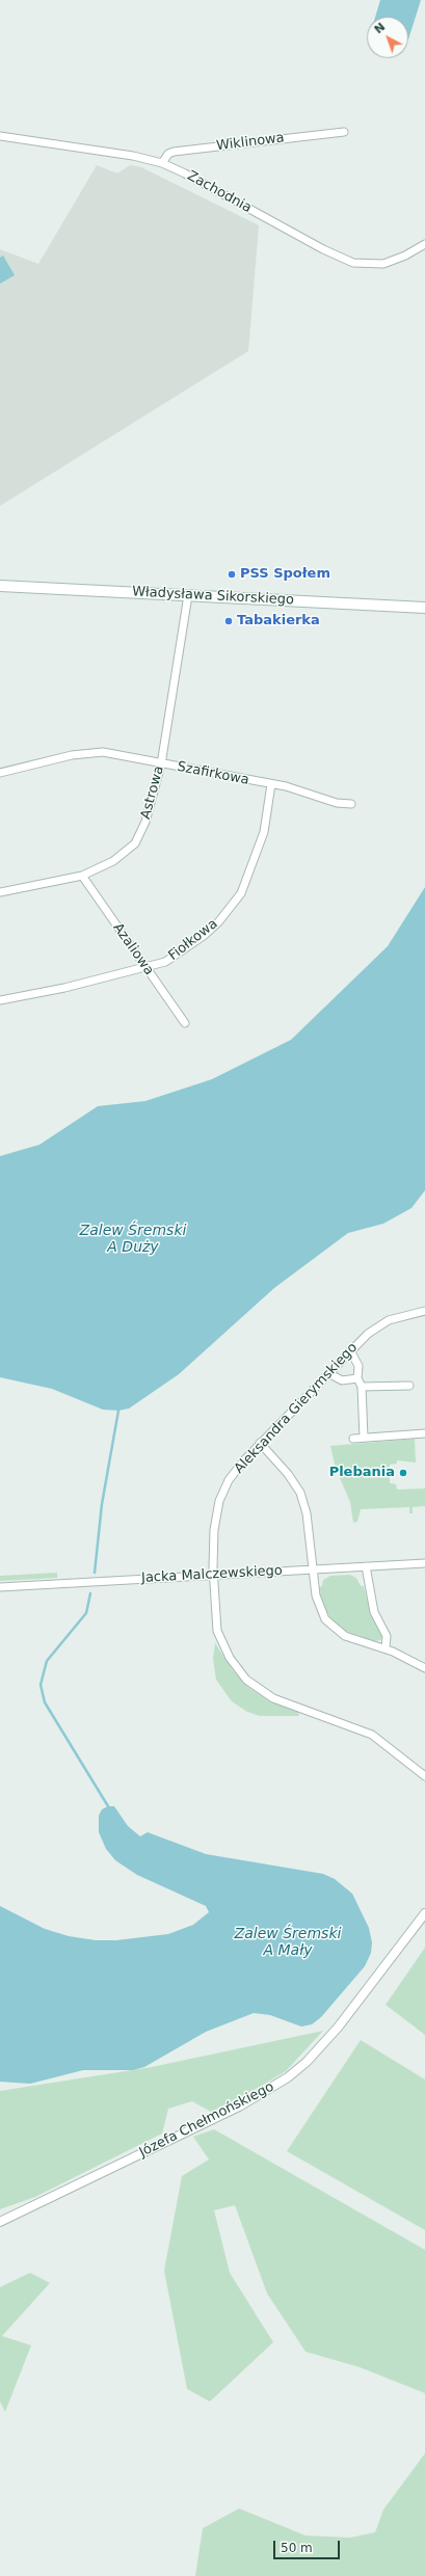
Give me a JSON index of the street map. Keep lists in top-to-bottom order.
{
  "streets": {
    "main road": ["Władysława Sikorskiego"],
    "street": [
      "Wiklinowa",
      "Zachodnia",
      "Szafirkowa",
      "Astrowa",
      "Fiołkowa",
      "Azaliowa",
      "Aleksandra Gierymskiego",
      "Jacka Malczewskiego",
      "Józefa Chełmońskiego"
    ]
  },
  "crossings": [
    ["Wiklinowa", "Zachodnia"],
    ["Władysława Sikorskiego", "Astrowa"],
    ["Szafirkowa", "Astrowa"],
    ["Szafirkowa", "Fiołkowa"],
    ["Astrowa", "Azaliowa"],
    ["Fiołkowa", "Azaliowa"],
    ["Aleksandra Gierymskiego", "Jacka Malczewskiego"]
  ],
  "water": ["Zalew Śremski A Duży", "Zalew Śremski A Mały"],
  "places": ["PSS Społem", "Tabakierka", "Plebania"],
  "scale_bar": "50 m",
  "north": "top left"
}
